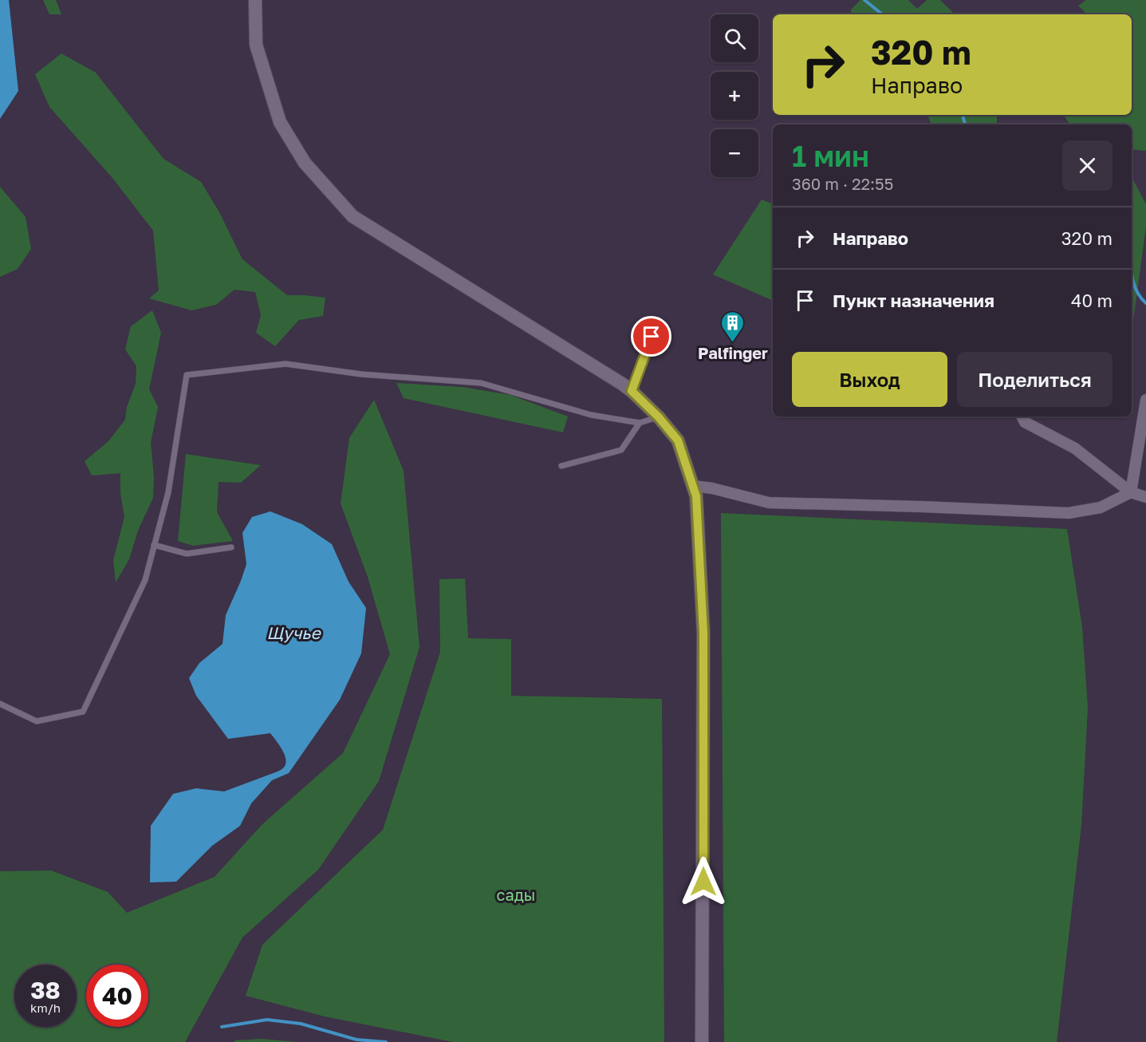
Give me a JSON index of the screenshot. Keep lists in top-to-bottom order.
{
  "water": ["Щучье"],
  "parks": ["сады"],
  "places": {
    "building": ["Palfinger"]
  },
  "page": {
    "map_buttons": ["+", "−"],
    "turn": ["320 m", "Направо"],
    "heading": ["1 мин", "360 m · 22:55"],
    "list": [
      {
        "name": "Направо",
        "value": "320 m"
      },
      {
        "name": "Пункт назначения",
        "value": "40 m"
      }
    ],
    "buttons": ["Выход", "Поделиться"],
    "speed": "38 km/h",
    "limit": "40"
  }
}
